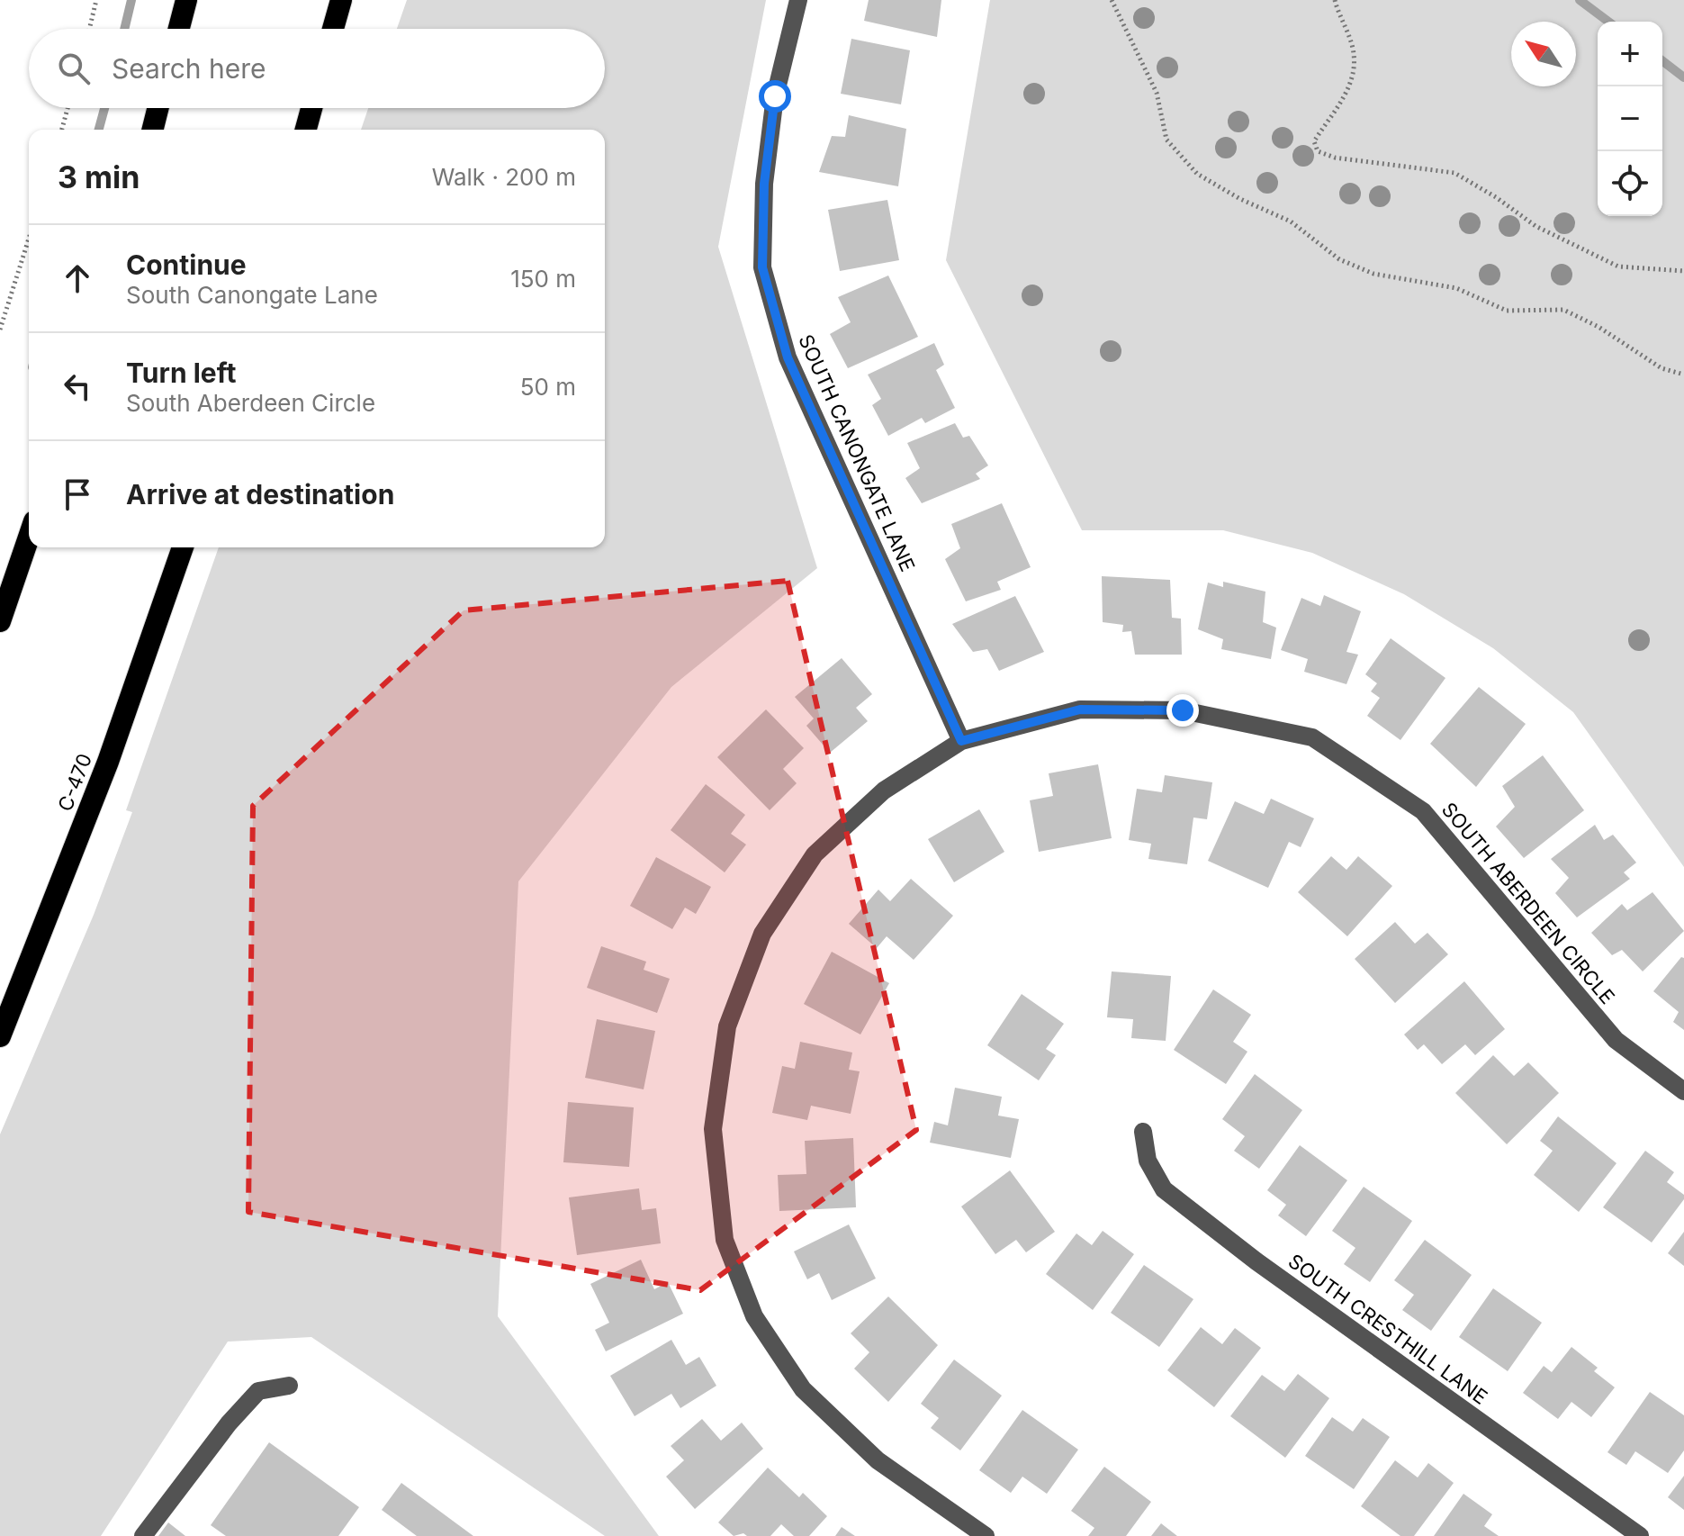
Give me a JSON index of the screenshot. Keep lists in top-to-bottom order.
{
  "streets": {
    "highway": ["C-470"],
    "street": ["SOUTH CANONGATE LANE", "SOUTH ABERDEEN CIRCLE", "SOUTH CRESTHILL LANE"]
  },
  "crossings": [
    ["SOUTH CANONGATE LANE", "SOUTH ABERDEEN CIRCLE"]
  ],
  "north": "top left",
  "page": {
    "map_buttons": ["+", "−"],
    "search": "Search here",
    "heading": ["3 min", "Walk · 200 m"],
    "list": [
      ["Continue", "South Canongate Lane", "150 m"],
      ["Turn left", "South Aberdeen Circle", "50 m"],
      "Arrive at destination"
    ]
  }
}
